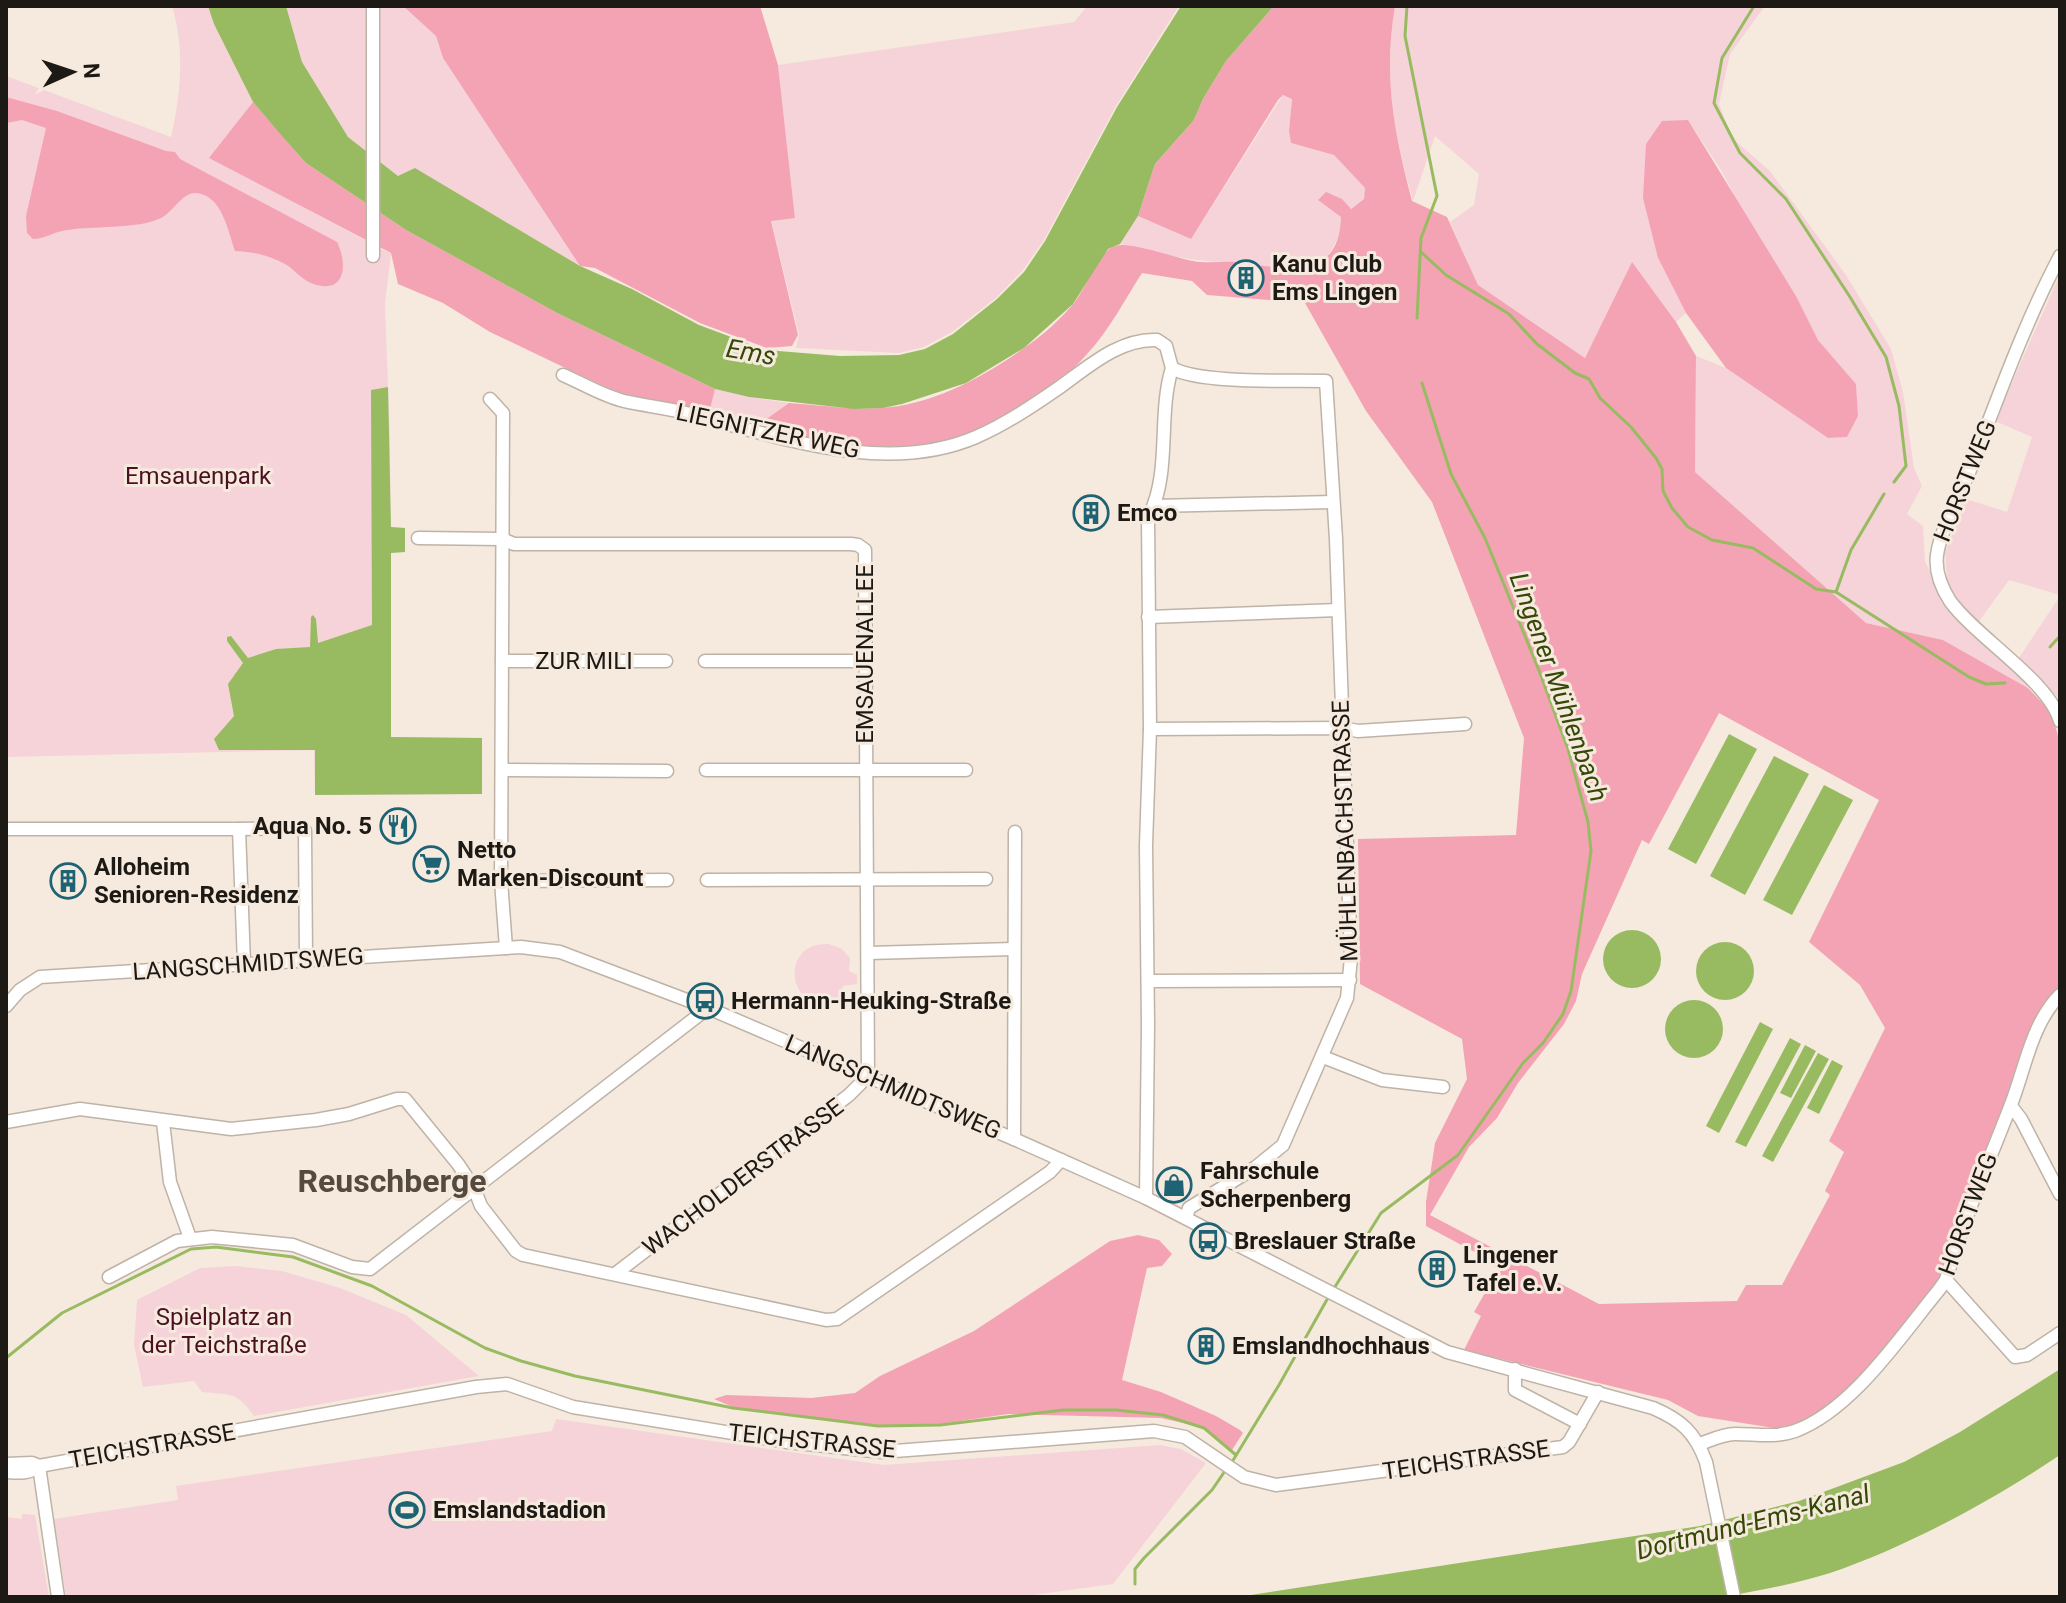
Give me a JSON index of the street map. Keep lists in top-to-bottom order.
{
  "streets": {
    "street": [
      "LIEGNITZER WEG",
      "HORSTWEG",
      "EMSAUENALLEE",
      "ZUR MILI",
      "MÜHLENBACHSTRASSE",
      "LANGSCHMIDTSWEG",
      "WACHOLDERSTRASSE",
      "TEICHSTRASSE"
    ]
  },
  "crossings": [
    ["LIEGNITZER WEG", "MÜHLENBACHSTRASSE"],
    ["HORSTWEG", "LANGSCHMIDTSWEG"],
    ["EMSAUENALLEE", "LANGSCHMIDTSWEG"],
    ["EMSAUENALLEE", "WACHOLDERSTRASSE"],
    ["MÜHLENBACHSTRASSE", "LANGSCHMIDTSWEG"],
    ["LANGSCHMIDTSWEG", "WACHOLDERSTRASSE"],
    ["LANGSCHMIDTSWEG", "TEICHSTRASSE"]
  ],
  "districts": ["Reuschberge"],
  "water": ["Ems", "Lingener Mühlenbach", "Dortmund-Ems-Kanal"],
  "parks": ["Emsauenpark", "Spielplatz an der Teichstraße"],
  "places": {
    "building": [
      "Kanu Club Ems Lingen",
      "Emco",
      "Alloheim Senioren-Residenz",
      "Lingener Tafel e.V.",
      "Emslandhochhaus"
    ],
    "restaurant": ["Aqua No. 5"],
    "supermarket": ["Netto Marken-Discount"],
    "bus stop": ["Hermann-Heuking-Straße", "Breslauer Straße"],
    "shop": ["Fahrschule Scherpenberg"],
    "sports": ["Emslandstadion"]
  },
  "north": "right"
}
